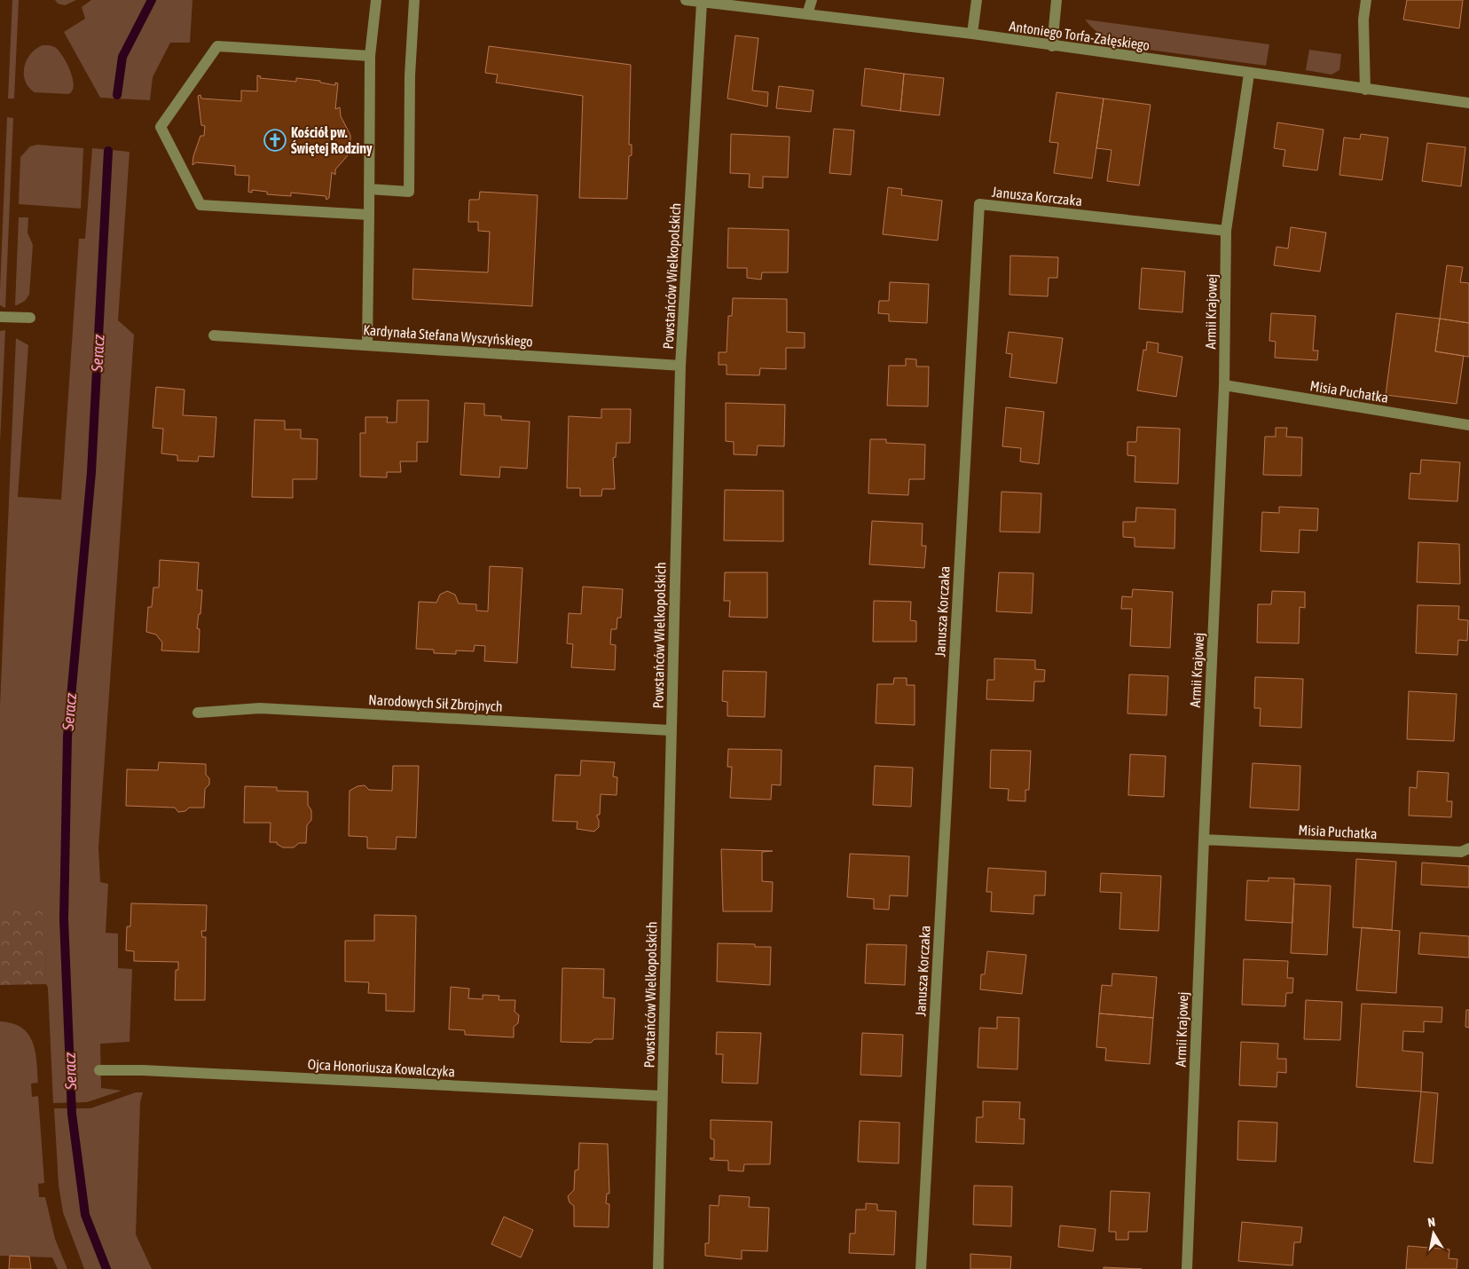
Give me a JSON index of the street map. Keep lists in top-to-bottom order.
{
  "streets": {
    "street": [
      "Antoniego Torfa-Załęskiego",
      "Janusza Korczaka",
      "Powstańców Wielkopolskich",
      "Armii Krajowej",
      "Kardynała Stefana Wyszyńskiego",
      "Misia Puchatka",
      "Narodowych Sił Zbrojnych",
      "Ojca Honoriusza Kowalczyka"
    ]
  },
  "crossings": [
    ["Antoniego Torfa-Załęskiego", "Powstańców Wielkopolskich"],
    ["Antoniego Torfa-Załęskiego", "Armii Krajowej"],
    ["Janusza Korczaka", "Armii Krajowej"],
    ["Powstańców Wielkopolskich", "Kardynała Stefana Wyszyńskiego"],
    ["Powstańców Wielkopolskich", "Narodowych Sił Zbrojnych"],
    ["Powstańców Wielkopolskich", "Ojca Honoriusza Kowalczyka"],
    ["Armii Krajowej", "Misia Puchatka"]
  ],
  "water": ["Seracz"],
  "places": {
    "church": ["Kościół pw. Świętej Rodziny"]
  },
  "north": "top"
}
